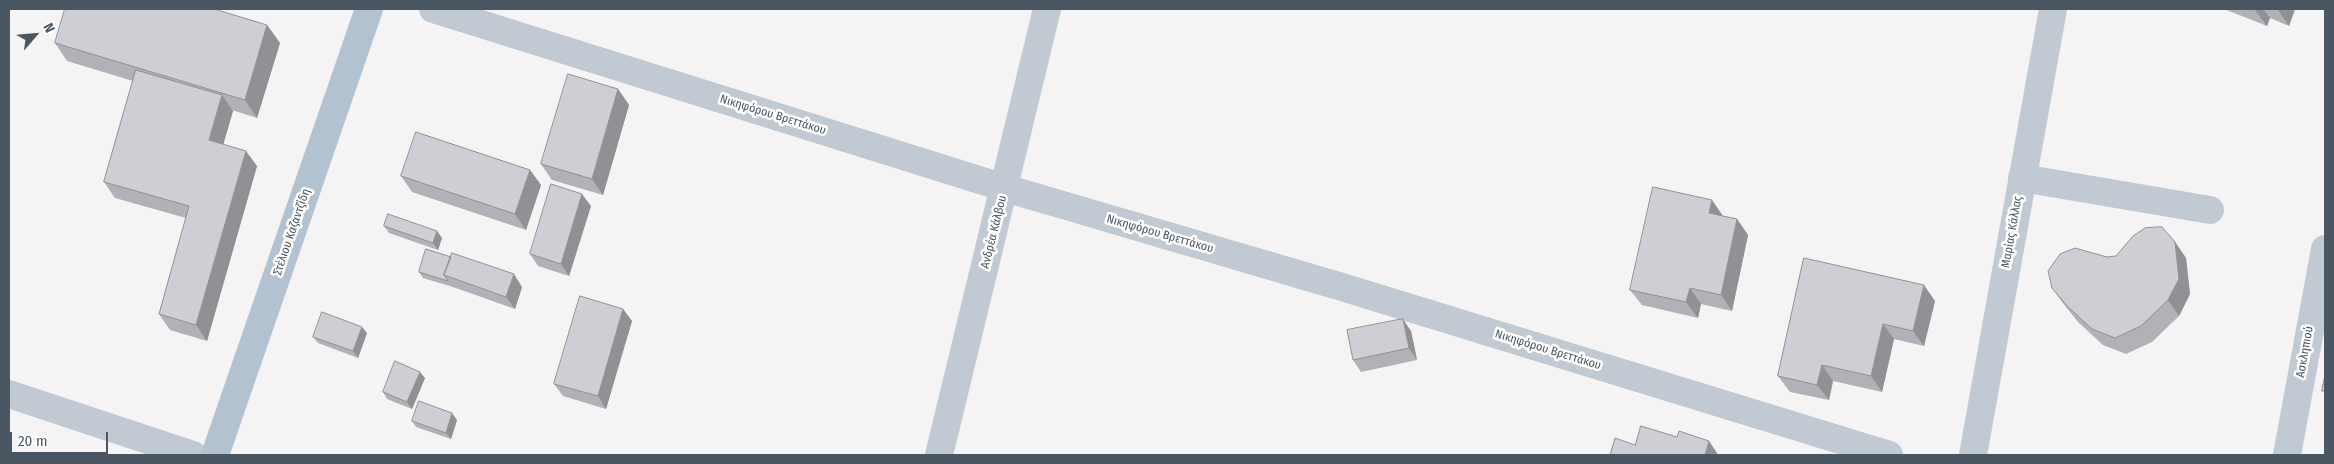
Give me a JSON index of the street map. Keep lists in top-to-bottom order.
{
  "streets": {
    "main road": ["Στέλιου Καζαντζίδη"],
    "street": [
      "Νικηφόρου Βρεττάκου",
      "Ανδρέα Κάλβου",
      "Μαρίας Κάλλας",
      "Ασκληπιού"
    ]
  },
  "crossings": [
    ["Νικηφόρου Βρεττάκου", "Ανδρέα Κάλβου"]
  ],
  "scale_bar": "20 m",
  "north": "top right"
}
